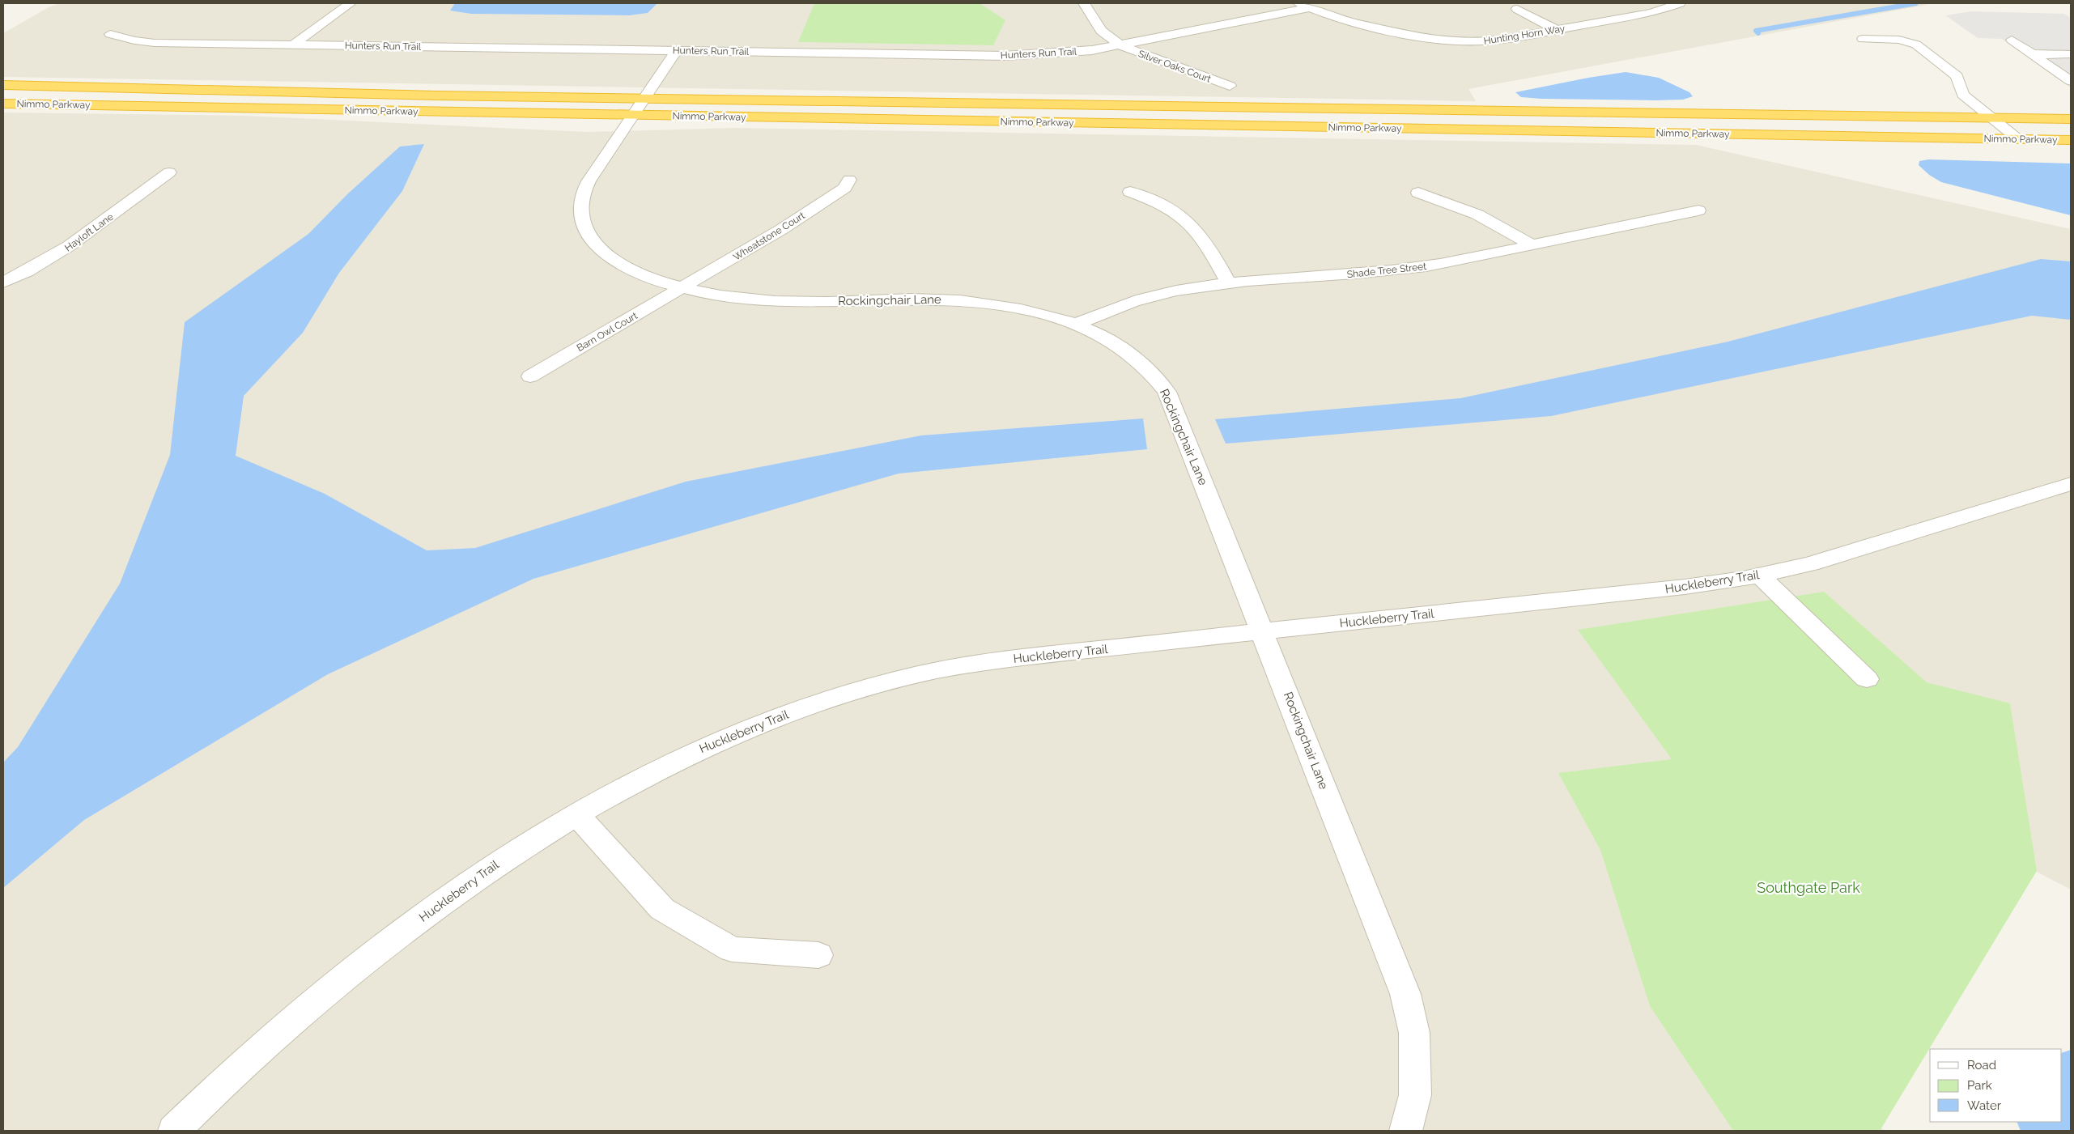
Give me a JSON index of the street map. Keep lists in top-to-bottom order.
{
  "streets": {
    "highway": ["Nimmo Parkway"],
    "street": [
      "Hunting Horn Way",
      "Hunters Run Trail",
      "Silver Oaks Court",
      "Hayloft Lane",
      "Wheatstone Court",
      "Shade Tree Street",
      "Rockingchair Lane",
      "Barn Owl Court",
      "Huckleberry Trail"
    ]
  },
  "crossings": [
    ["Hunting Horn Way", "Hunters Run Trail"],
    ["Hunters Run Trail", "Silver Oaks Court"],
    ["Hunters Run Trail", "Rockingchair Lane"],
    ["Nimmo Parkway", "Rockingchair Lane"],
    ["Wheatstone Court", "Rockingchair Lane"],
    ["Wheatstone Court", "Barn Owl Court"],
    ["Shade Tree Street", "Rockingchair Lane"],
    ["Rockingchair Lane", "Barn Owl Court"],
    ["Rockingchair Lane", "Huckleberry Trail"]
  ],
  "parks": ["Southgate Park"],
  "legend": ["Road", "Park", "Water"]
}
